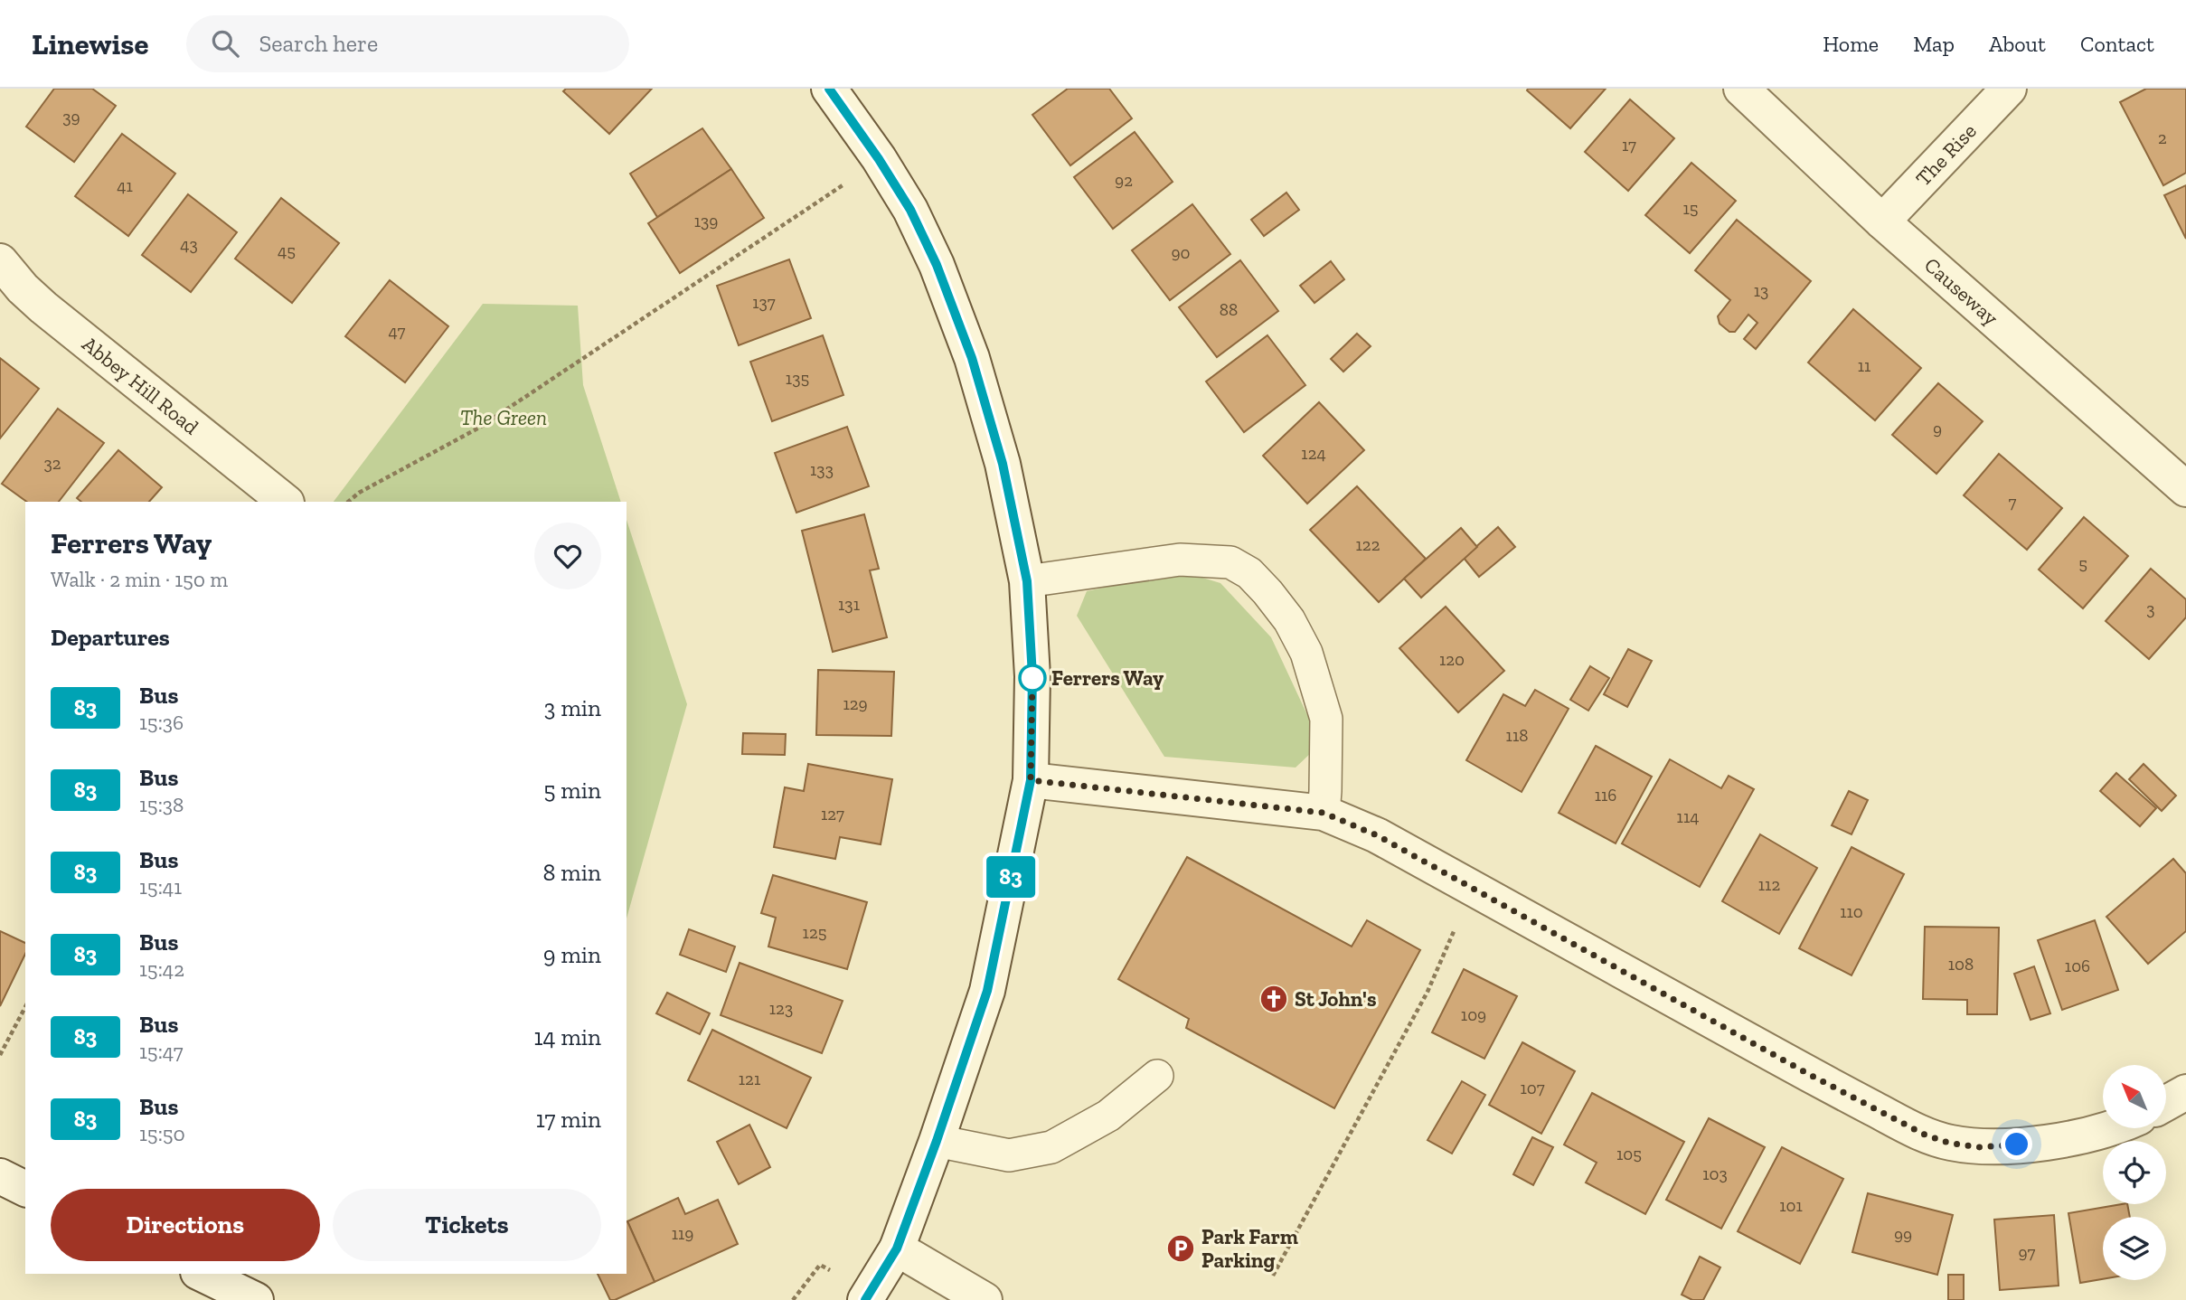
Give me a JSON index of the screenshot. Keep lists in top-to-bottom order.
{
  "streets": {
    "street": ["The Rise", "Causeway", "Abbey Hill Road"]
  },
  "crossings": [
    ["The Rise", "Causeway"]
  ],
  "parks": ["The Green"],
  "places": {
    "other": ["Ferrers Way"],
    "church": ["St John's"],
    "parking": ["Park Farm Parking"]
  },
  "lines": ["bus line 83"],
  "house_numbers": [
    "39",
    "2",
    "17",
    "92",
    "41",
    "15",
    "139",
    "43",
    "45",
    "90",
    "13",
    "137",
    "88",
    "47",
    "11",
    "135",
    "9",
    "124",
    "32",
    "133",
    "7",
    "122",
    "5",
    "131",
    "3",
    "120",
    "129",
    "118",
    "116",
    "127",
    "114",
    "112",
    "110",
    "125",
    "108",
    "106",
    "123",
    "109",
    "121",
    "107",
    "105",
    "103",
    "101",
    "119",
    "99",
    "97"
  ],
  "north": "top left",
  "page": {
    "header": "Linewise",
    "search": "Search here",
    "nav": [
      "Home",
      "Map",
      "About",
      "Contact"
    ],
    "on_map": "83",
    "heading": [
      ["Ferrers Way", "Walk · 2 min · 150 m"],
      "Departures"
    ],
    "list": [
      {
        "mark": "83",
        "name": "Bus",
        "note": "15:36",
        "value": "3 min"
      },
      {
        "mark": "83",
        "name": "Bus",
        "note": "15:38",
        "value": "5 min"
      },
      {
        "mark": "83",
        "name": "Bus",
        "note": "15:41",
        "value": "8 min"
      },
      {
        "mark": "83",
        "name": "Bus",
        "note": "15:42",
        "value": "9 min"
      },
      {
        "mark": "83",
        "name": "Bus",
        "note": "15:47",
        "value": "14 min"
      },
      {
        "mark": "83",
        "name": "Bus",
        "note": "15:50",
        "value": "17 min"
      }
    ],
    "buttons": ["Directions", "Tickets"]
  }
}
